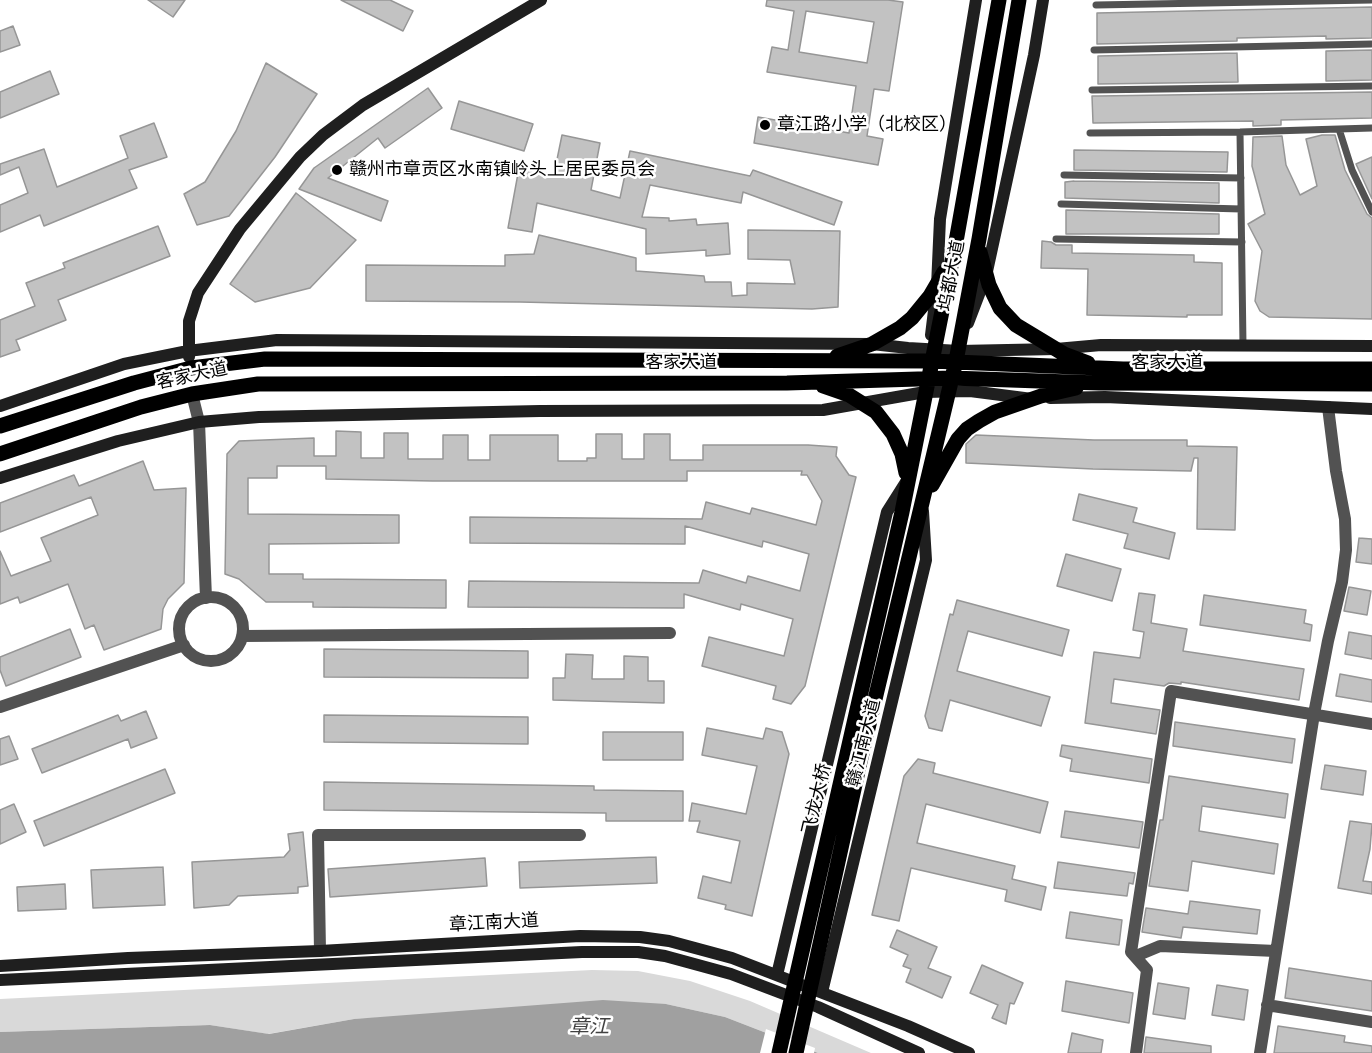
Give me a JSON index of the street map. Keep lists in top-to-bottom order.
{
  "streets": {
    "main road": ["坞都大道", "客家大道", "飞龙大桥"],
    "street": ["赣江南大道", "章江南大道"]
  },
  "crossings": [
    ["坞都大道", "客家大道"],
    ["坞都大道", "赣江南大道"],
    ["坞都大道", "飞龙大桥"],
    ["赣江南大道", "章江南大道"]
  ],
  "water": ["章江"],
  "places": ["章江路小学（北校区）", "赣州市章贡区水南镇岭头上居民委员会"]
}
